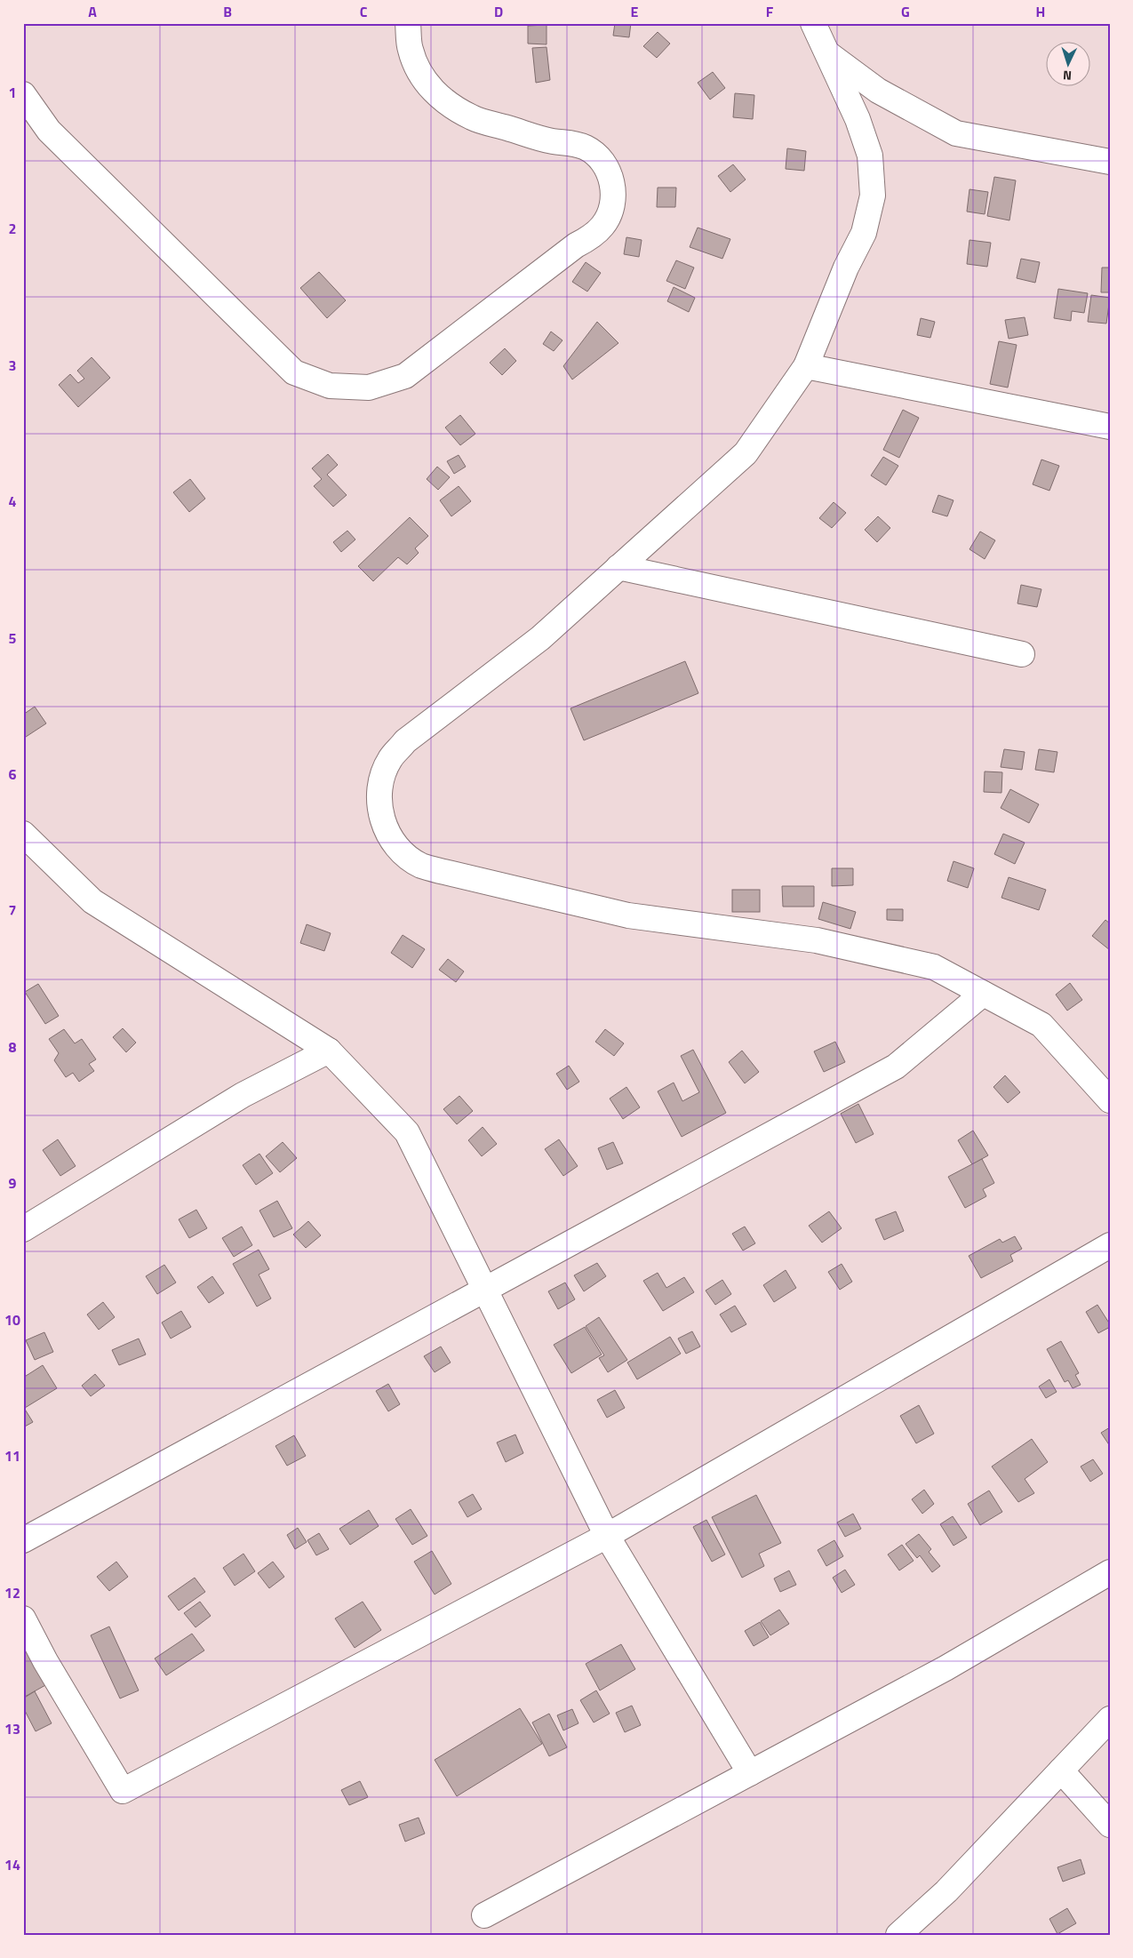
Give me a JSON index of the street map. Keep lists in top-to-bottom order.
{
  "north": "bottom",
  "grid": {
    "columns": [
      "A",
      "B",
      "C",
      "D",
      "E",
      "F",
      "G",
      "H"
    ],
    "rows": [
      "1",
      "2",
      "3",
      "4",
      "5",
      "6",
      "7",
      "8",
      "9",
      "10",
      "11",
      "12",
      "13",
      "14"
    ]
  }
}
